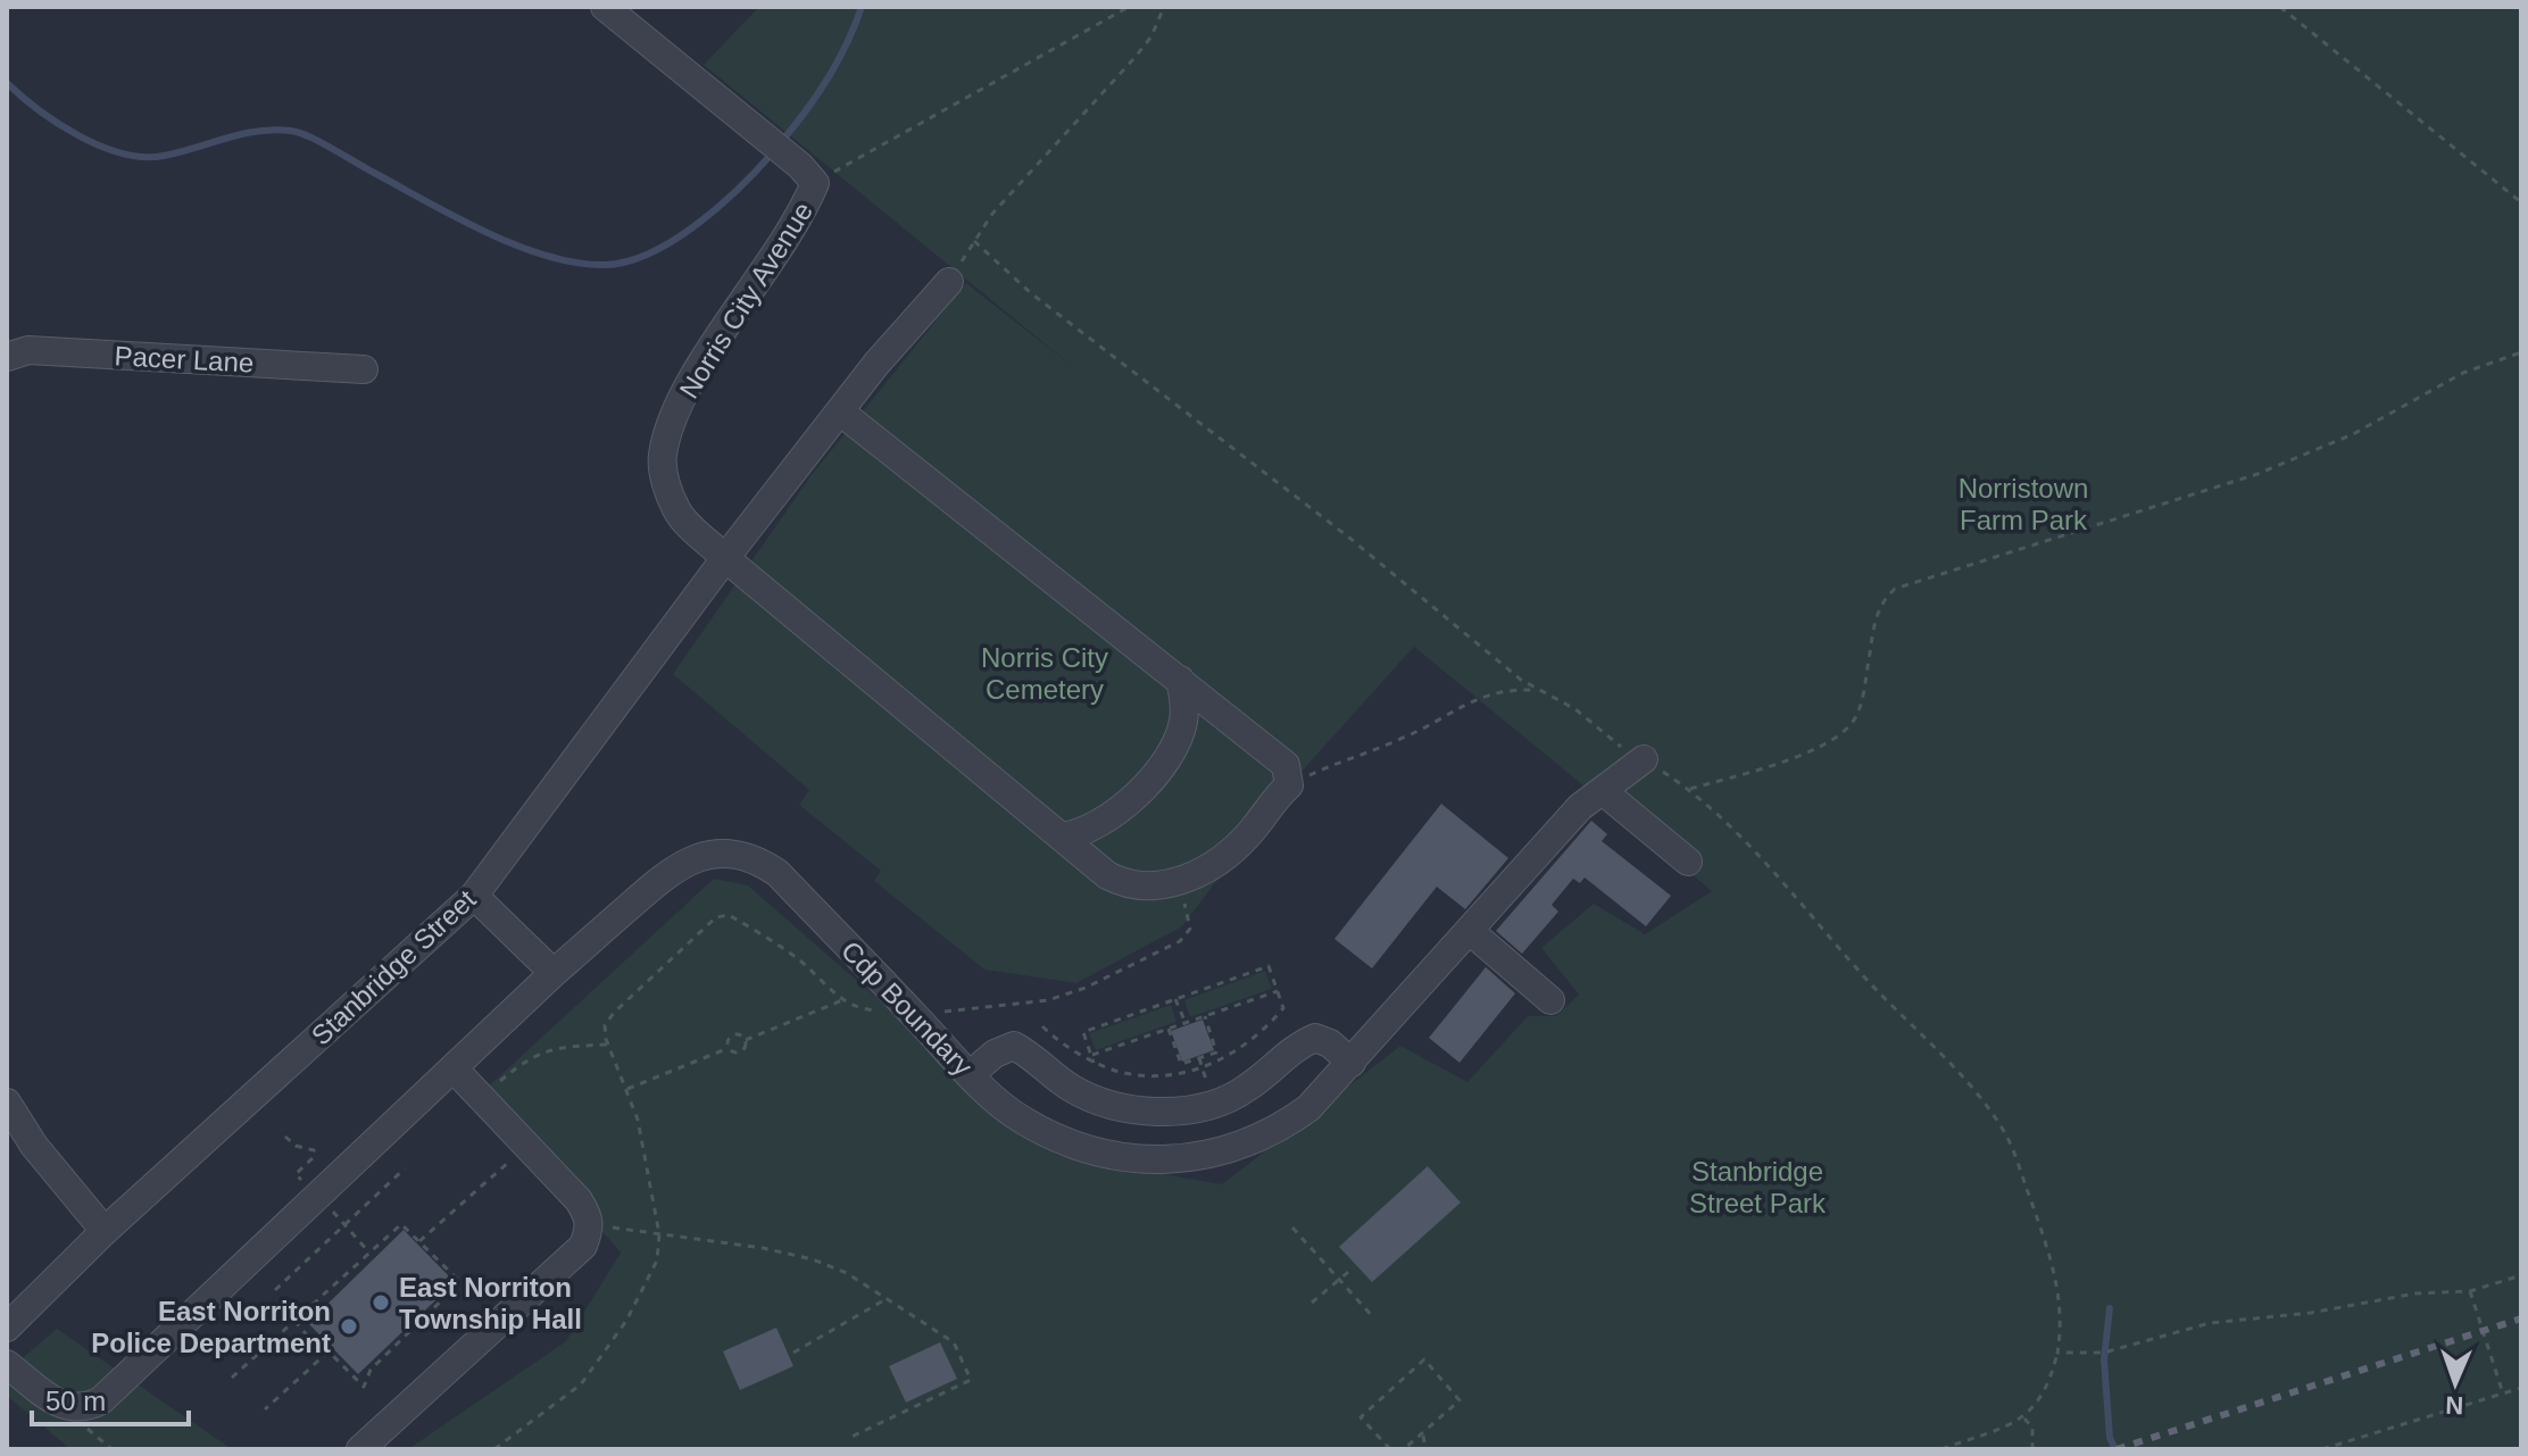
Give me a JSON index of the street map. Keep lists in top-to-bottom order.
{
  "streets": {
    "street": [
      "Norris City Avenue",
      "Pacer Lane",
      "Stanbridge Street",
      "Cdp Boundary"
    ]
  },
  "crossings": [
    ["Norris City Avenue", "Stanbridge Street"]
  ],
  "parks": ["Norristown Farm Park", "Norris City Cemetery", "Stanbridge Street Park"],
  "places": ["East Norriton Township Hall", "East Norriton Police Department"],
  "scale_bar": "50 m",
  "north": "bottom"
}
